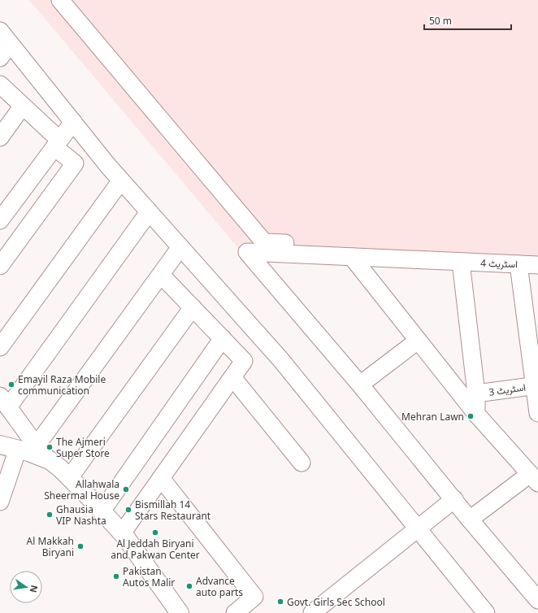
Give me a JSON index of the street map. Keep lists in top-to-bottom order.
{
  "streets": {
    "street": ["اسٹریٹ 4", "اسٹریٹ 3"]
  },
  "places": [
    "Emayil Raza Mobile communication",
    "Mehran Lawn",
    "The Ajmeri Super Store",
    "Allahwala Sheermal House",
    "Bismillah 14 Stars Restaurant",
    "Ghausia VIP Nashta",
    "Al Jeddah Biryani and Pakwan Center",
    "Al Makkah Biryani",
    "Pakistan Autos Malir",
    "Advance auto parts",
    "Govt. Girls Sec School"
  ],
  "scale_bar": "50 m",
  "north": "right"
}
